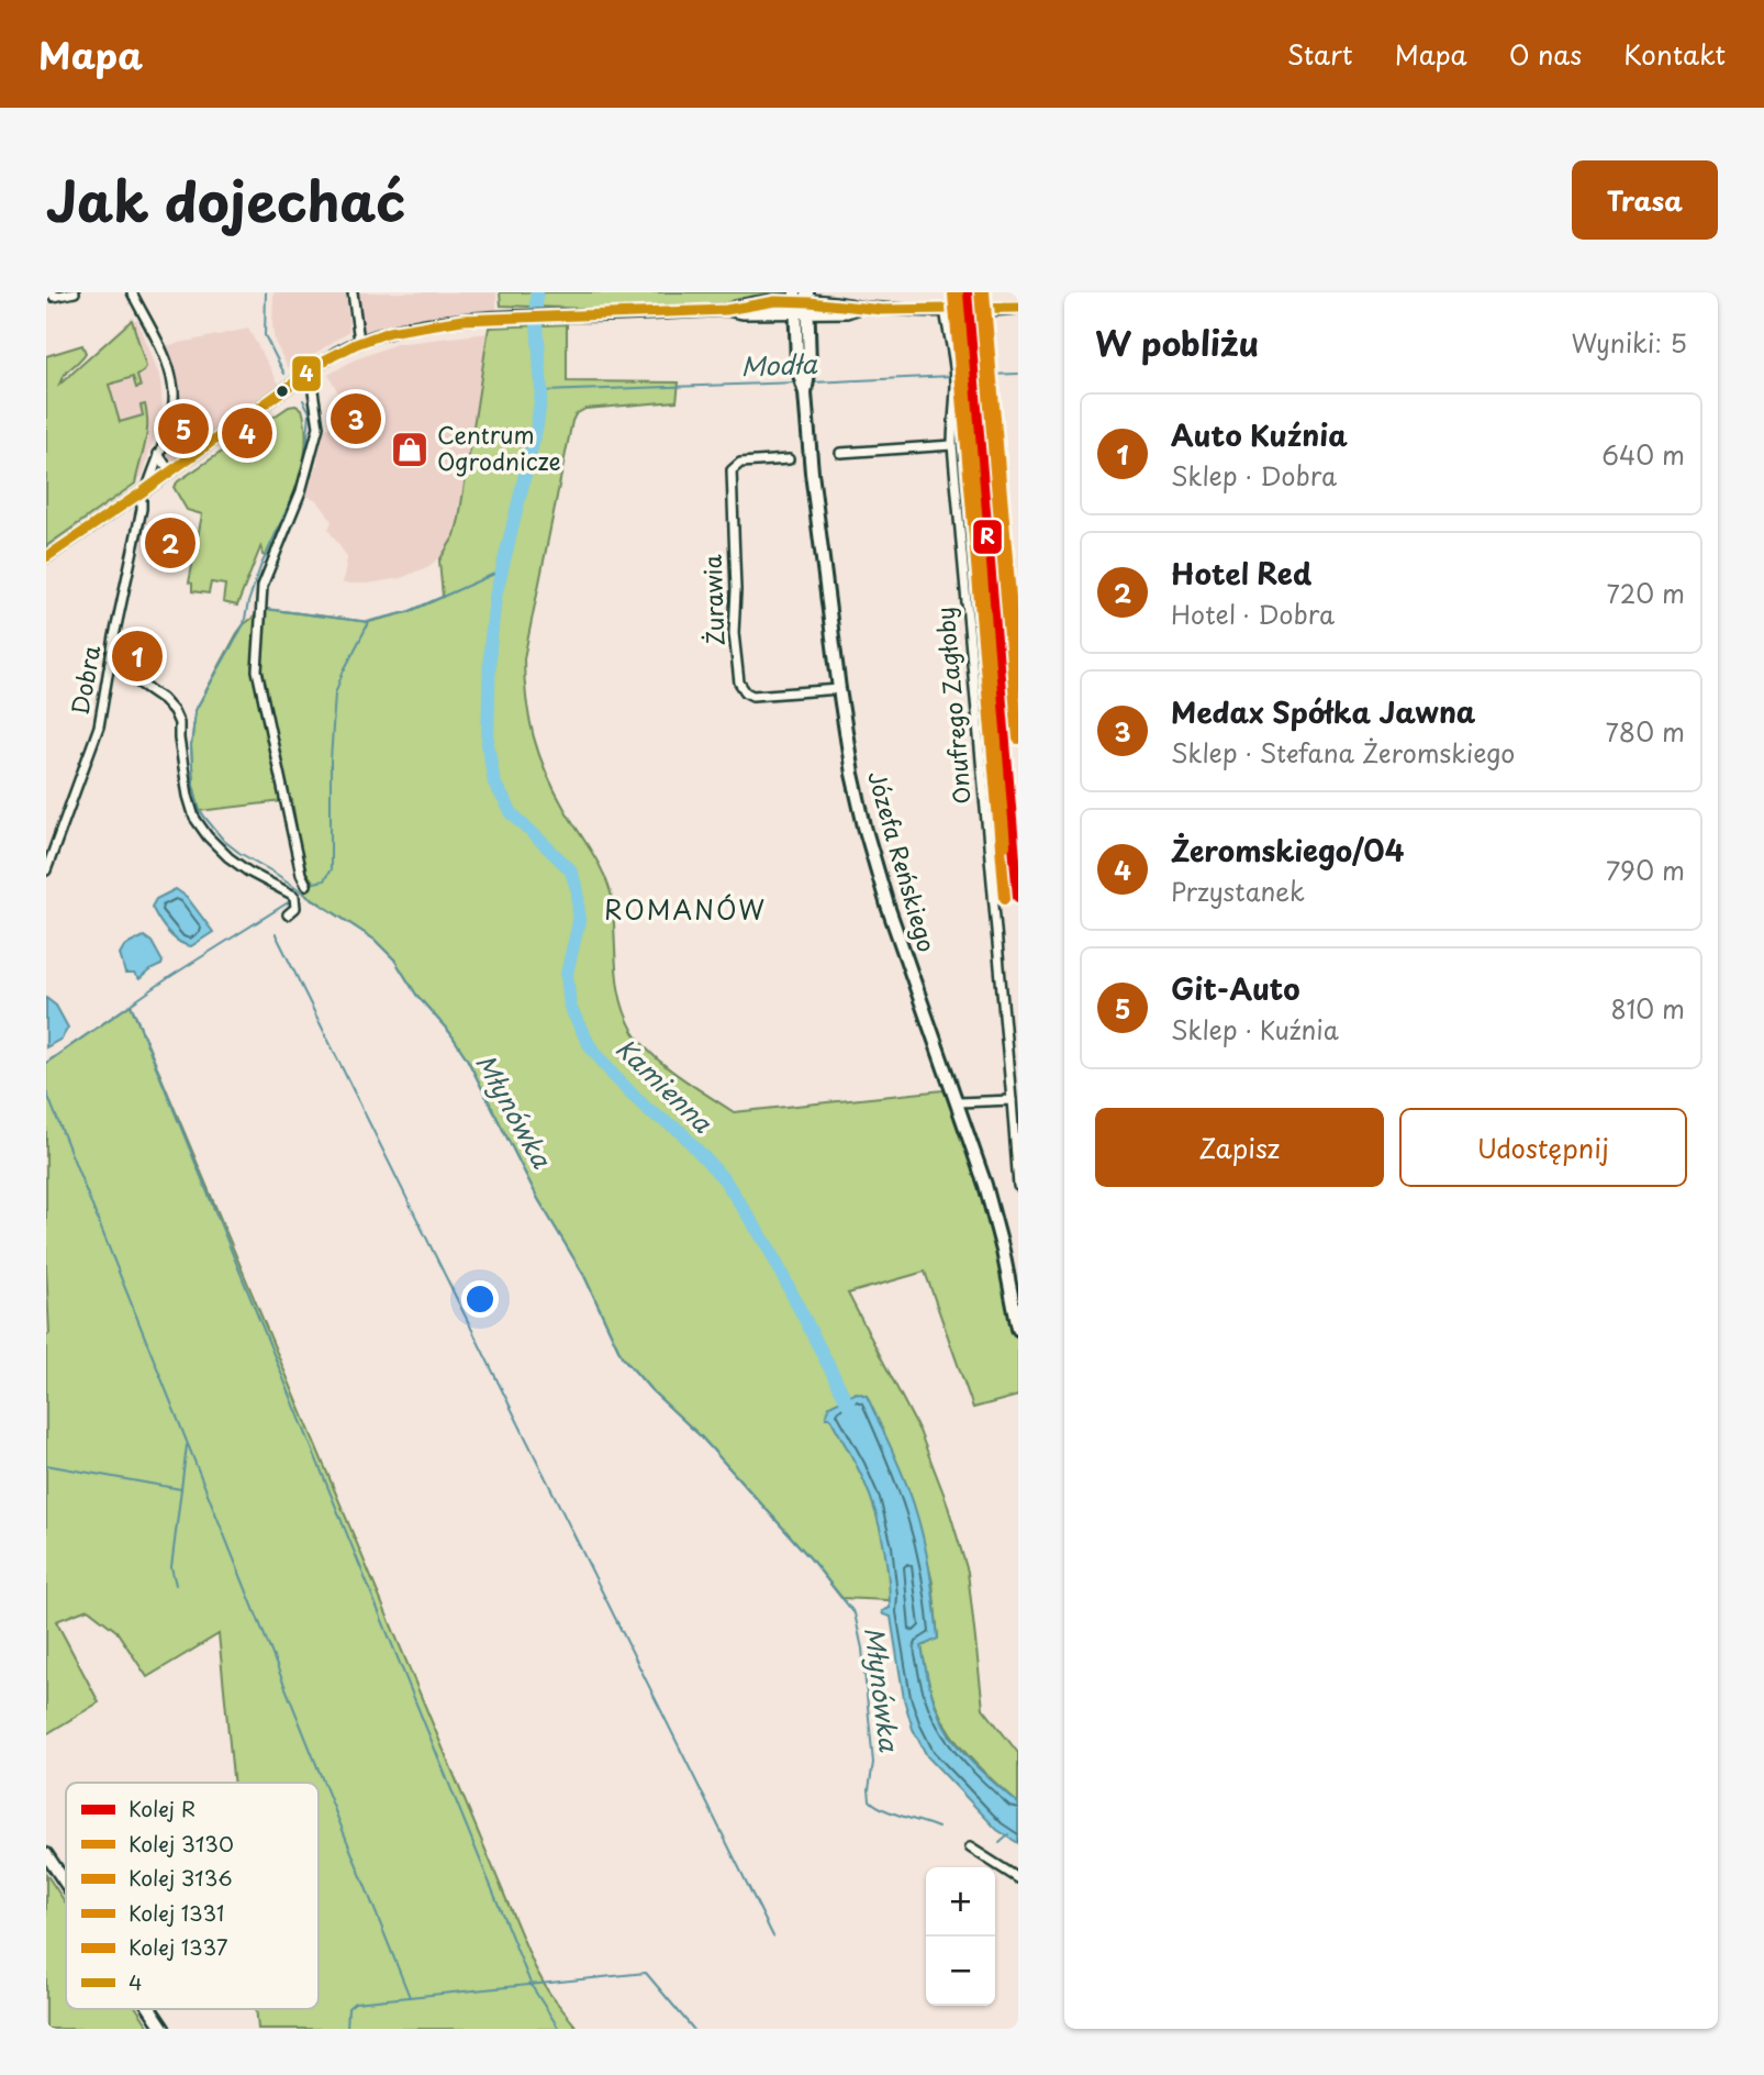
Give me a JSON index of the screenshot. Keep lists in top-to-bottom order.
{
  "streets": {
    "main road": ["Józefa Reńskiego"],
    "street": ["Żurawia", "Dobra", "Onufrego Zagłoby"]
  },
  "crossings": [
    ["Żurawia", "Józefa Reńskiego"]
  ],
  "districts": ["ROMANÓW"],
  "water": ["Modła", "Kamienna", "Młynówka"],
  "places": {
    "shop": ["Centrum Ogrodnicze"]
  },
  "lines": [
    "rail line R",
    "rail line 3136",
    "rail line 1337",
    "rail line 3130",
    "rail line 1331",
    "transit line 4"
  ],
  "legend": [
    "Kolej R",
    "Kolej 3130",
    "Kolej 3136",
    "Kolej 1331",
    "Kolej 1337",
    "4"
  ],
  "page": {
    "header": "Mapa",
    "nav": [
      "Start",
      "Mapa",
      "O nas",
      "Kontakt"
    ],
    "title": "Jak dojechać",
    "buttons": [
      "Trasa",
      ["Zapisz", "Udostępnij"]
    ],
    "heading": ["W pobliżu", "Wyniki: 5"],
    "pins": [
      "3",
      "5",
      "4",
      "2",
      "1"
    ],
    "list": [
      {
        "mark": "1",
        "name": "Auto Kuźnia",
        "note": "Sklep · Dobra",
        "value": "640 m"
      },
      {
        "mark": "2",
        "name": "Hotel Red",
        "note": "Hotel · Dobra",
        "value": "720 m"
      },
      {
        "mark": "3",
        "name": "Medax Spółka Jawna",
        "note": "Sklep · Stefana Żeromskiego",
        "value": "780 m"
      },
      {
        "mark": "4",
        "name": "Żeromskiego/04",
        "note": "Przystanek",
        "value": "790 m"
      },
      {
        "mark": "5",
        "name": "Git-Auto",
        "note": "Sklep · Kuźnia",
        "value": "810 m"
      }
    ],
    "map_buttons": ["+", "−"]
  }
}
